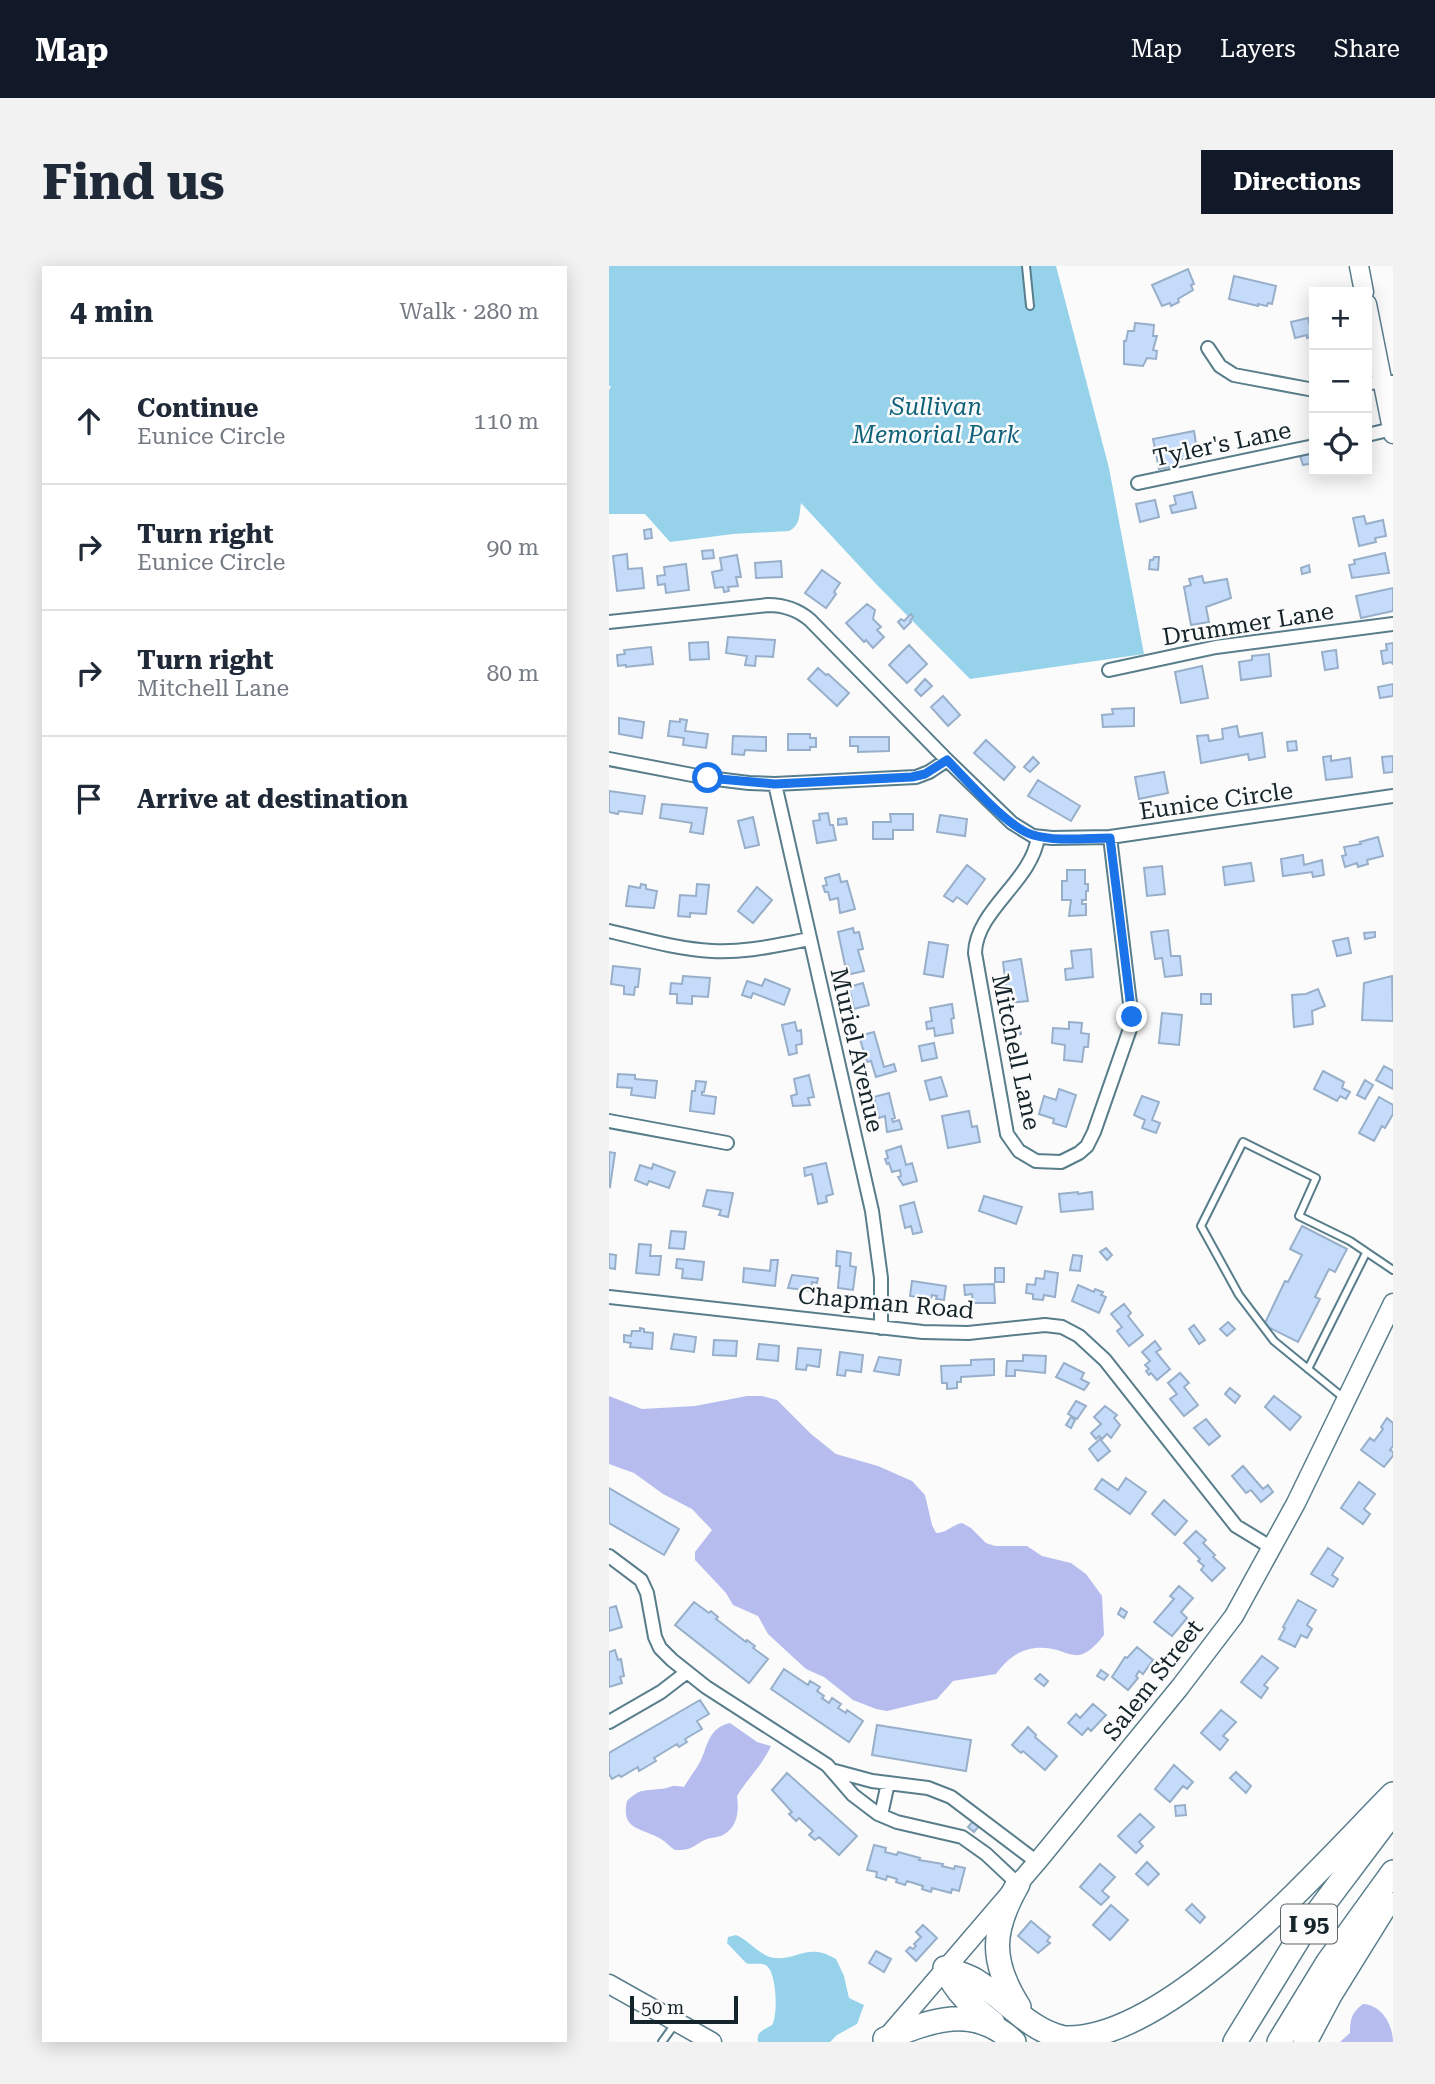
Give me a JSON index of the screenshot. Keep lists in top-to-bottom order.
{
  "streets": {
    "highway": ["I 95"],
    "main road": ["Salem Street"],
    "street": [
      "Tyler's Lane",
      "Drummer Lane",
      "Eunice Circle",
      "Muriel Avenue",
      "Mitchell Lane",
      "Chapman Road"
    ]
  },
  "crossings": [
    ["Eunice Circle", "Mitchell Lane"],
    ["Muriel Avenue", "Chapman Road"],
    ["Chapman Road", "Salem Street"]
  ],
  "parks": ["Sullivan Memorial Park"],
  "scale_bar": "50 m",
  "page": {
    "header": "Map",
    "nav": ["Map", "Layers", "Share"],
    "buttons": "Directions",
    "title": "Find us",
    "heading": ["4 min", "Walk · 280 m"],
    "map_buttons": ["+", "−"],
    "list": [
      ["Continue", "Eunice Circle", "110 m"],
      ["Turn right", "Eunice Circle", "90 m"],
      ["Turn right", "Mitchell Lane", "80 m"],
      "Arrive at destination"
    ],
    "scale": "50 m"
  }
}
